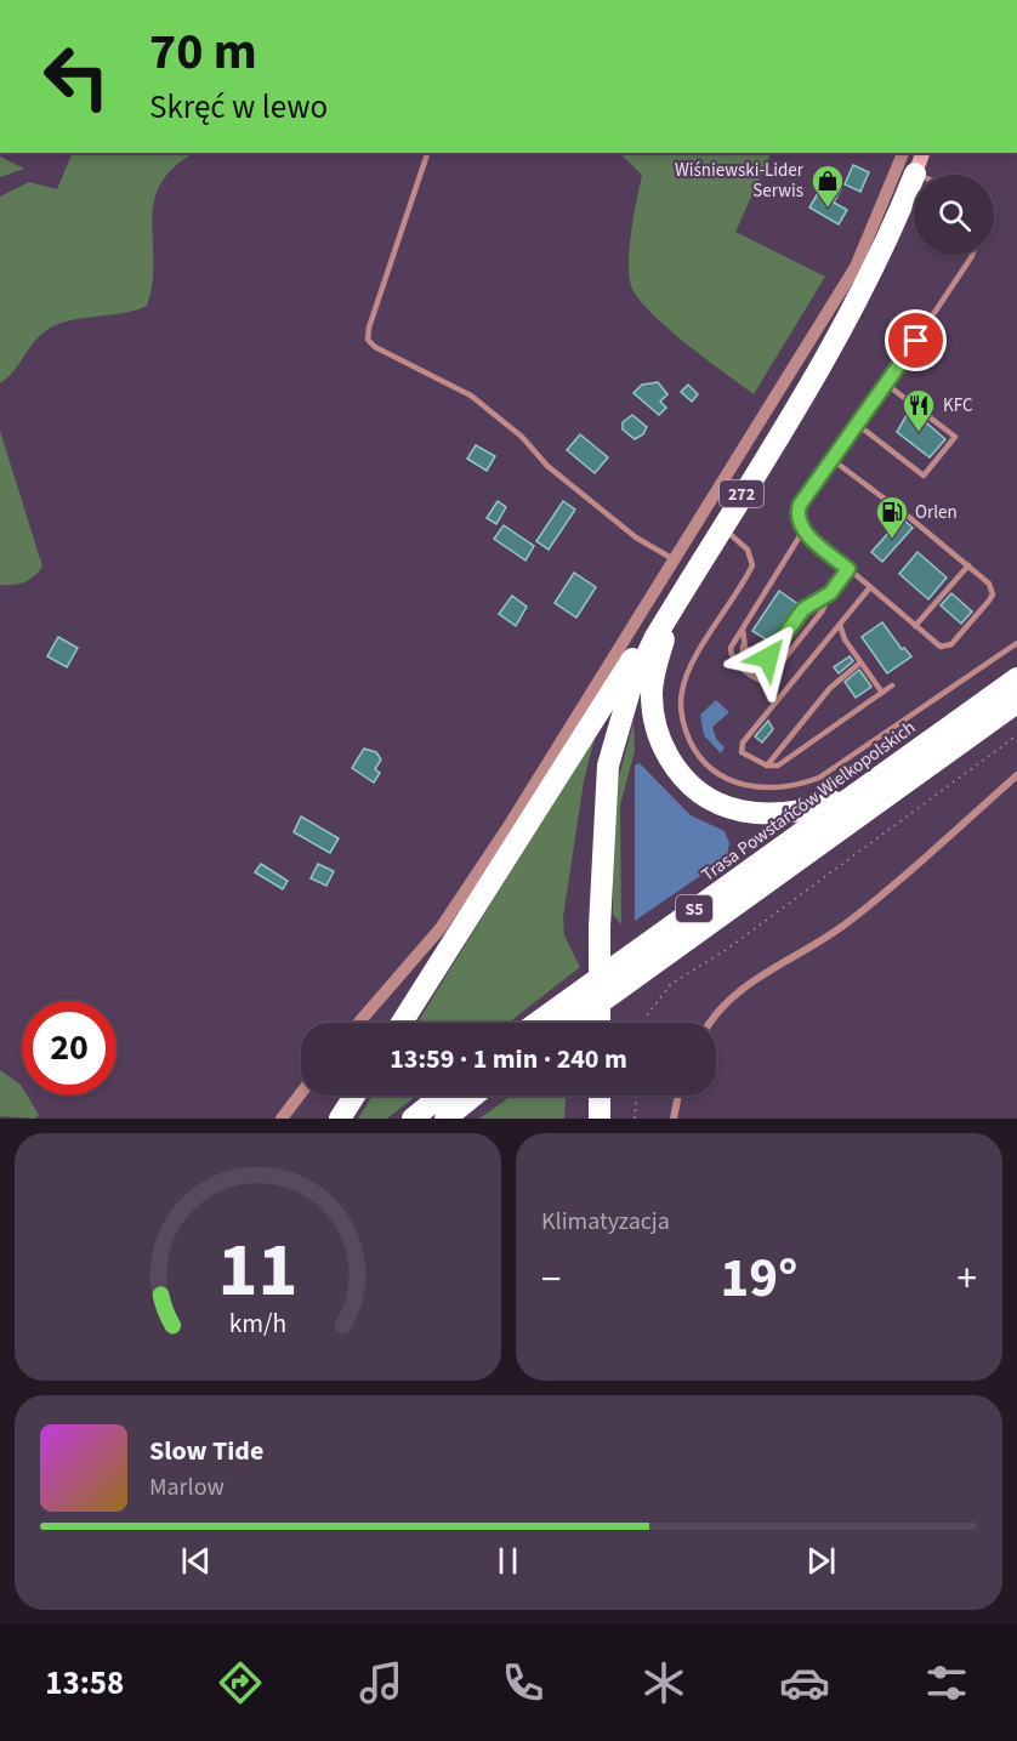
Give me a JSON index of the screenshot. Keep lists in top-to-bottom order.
{
  "streets": {
    "highway": ["272", "Trasa Powstańców Wielkopolskich", "S5"]
  },
  "places": {
    "shop": ["Wiśniewski-Lider Serwis"],
    "restaurant": ["KFC"],
    "fuel station": ["Orlen"]
  },
  "page": {
    "turn": ["70 m", "Skręć w lewo"],
    "limit": "20",
    "trip": "13:59 · 1 min · 240 m",
    "tile": "Klimatyzacja",
    "heat": ["−", "19°", "+"],
    "song": ["Slow Tide", "Marlow"],
    "tabs": "13:58",
    "gauge": ["11", "km/h"]
  }
}
